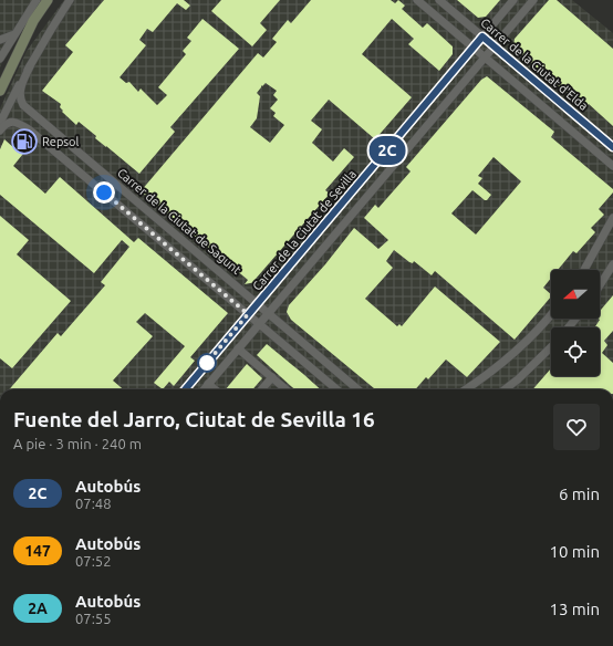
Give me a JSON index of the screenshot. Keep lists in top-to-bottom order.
{
  "streets": {
    "street": ["Carrer de la Ciutat d'Elda", "Carrer de la Ciutat de Sagunt", "Carrer de la Ciutat de Sevilla"]
  },
  "crossings": [
    ["Carrer de la Ciutat d'Elda", "Carrer de la Ciutat de Sevilla"],
    ["Carrer de la Ciutat de Sagunt", "Carrer de la Ciutat de Sevilla"]
  ],
  "places": {
    "fuel station": ["Repsol"]
  },
  "lines": ["bus line 2C"],
  "north": "left",
  "page": {
    "on_map": "2C",
    "heading": ["Fuente del Jarro, Ciutat de Sevilla 16", "A pie · 3 min · 240 m"],
    "list": [
      {
        "mark": "2C",
        "name": "Autobús",
        "note": "07:48",
        "value": "6 min"
      },
      {
        "mark": "147",
        "name": "Autobús",
        "note": "07:52",
        "value": "10 min"
      },
      {
        "mark": "2A",
        "name": "Autobús",
        "note": "07:55",
        "value": "13 min"
      }
    ]
  }
}
